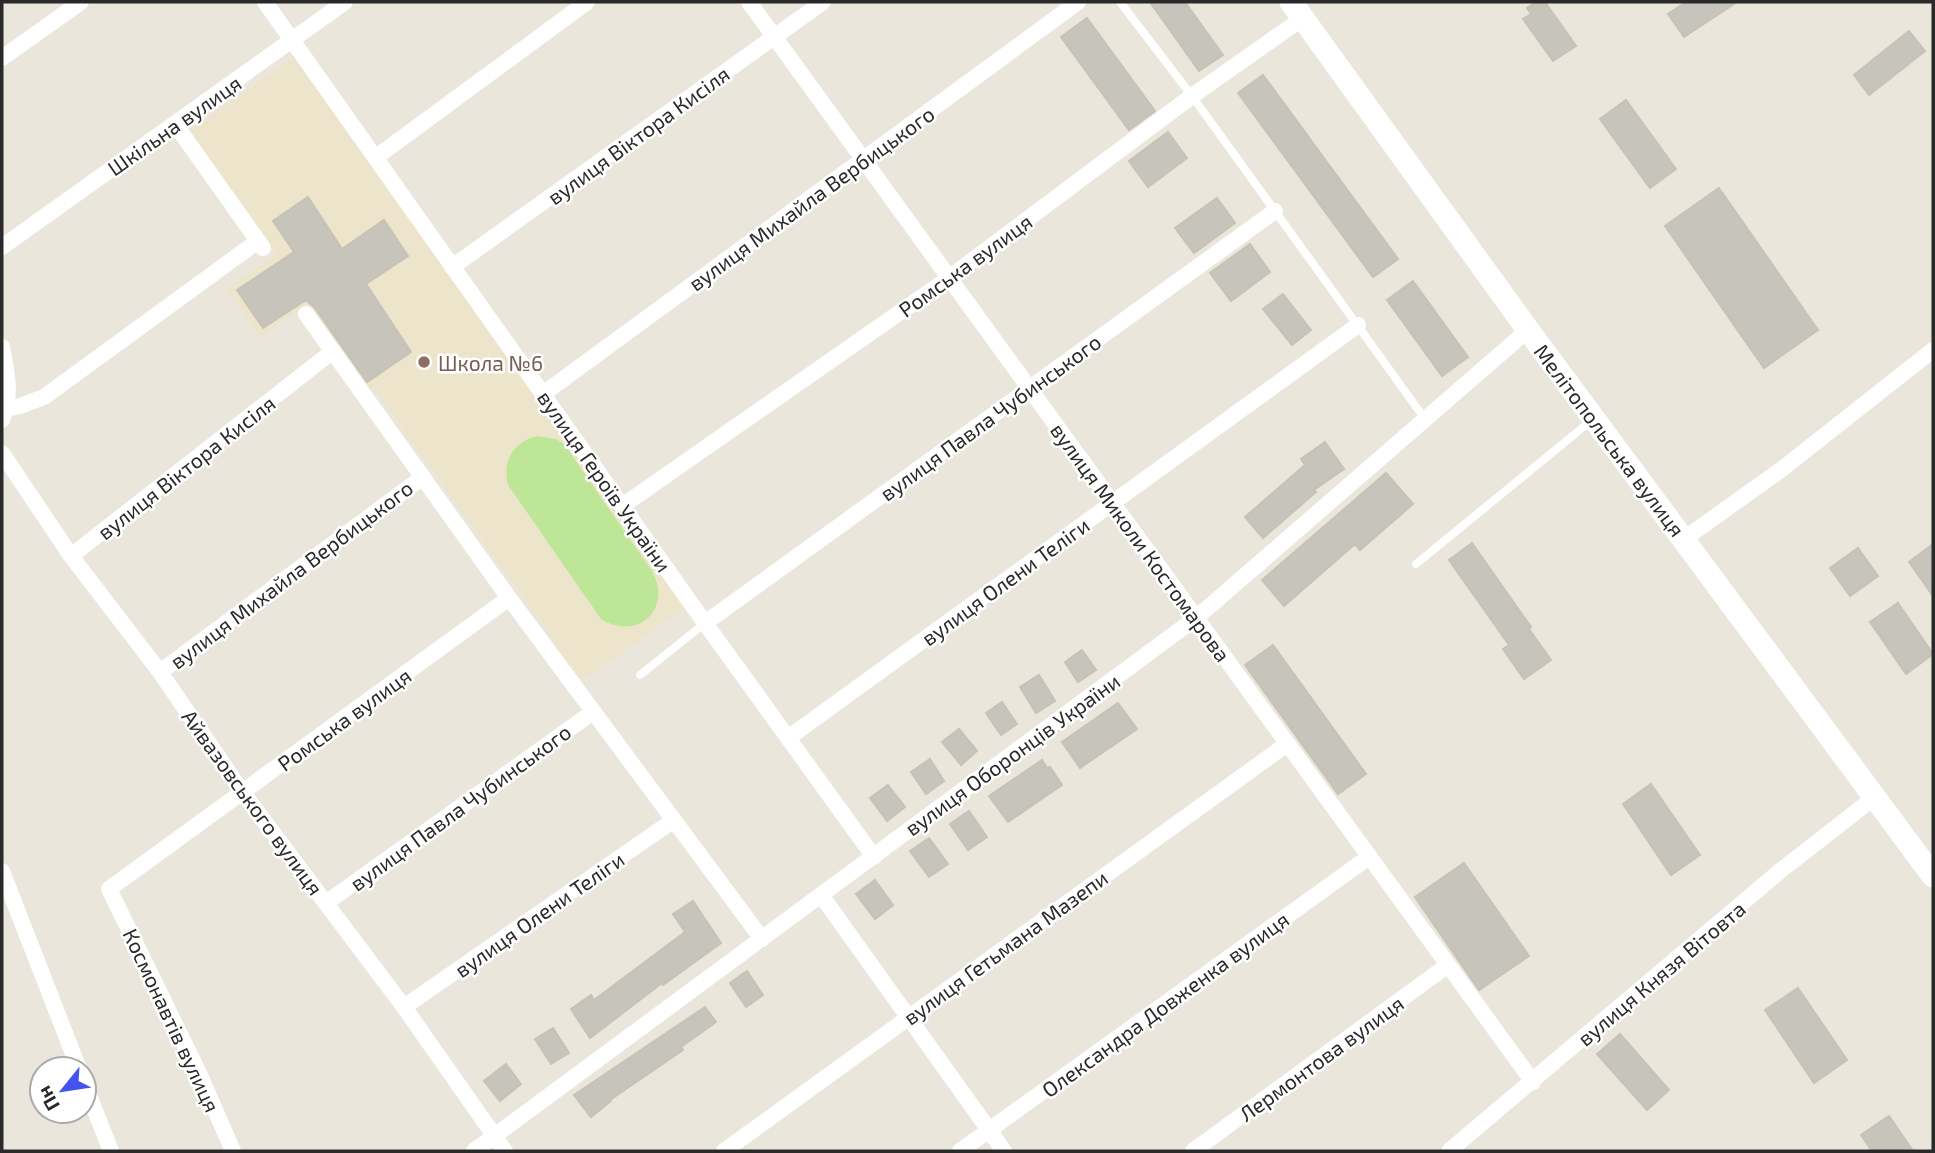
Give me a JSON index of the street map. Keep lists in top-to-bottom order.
{
  "streets": {
    "main road": ["Мелітопольська вулиця"],
    "street": [
      "Шкільна вулиця",
      "вулиця Віктора Кисіля",
      "вулиця Михайла Вербицького",
      "Ромська вулиця",
      "вулиця Павла Чубинського",
      "вулиця Героїв України",
      "вулиця Миколи Костомарова",
      "вулиця Олени Теліги",
      "вулиця Оборонців України",
      "Айвазовського вулиця",
      "вулиця Гетьмана Мазепи",
      "вулиця Князя Вітовта",
      "Олександра Довженка вулиця",
      "Космонавтів вулиця",
      "Лермонтова вулиця"
    ]
  },
  "crossings": [
    ["Шкільна вулиця", "вулиця Героїв України"],
    ["вулиця Віктора Кисіля", "вулиця Героїв України"],
    ["вулиця Віктора Кисіля", "вулиця Миколи Костомарова"],
    ["вулиця Віктора Кисіля", "Айвазовського вулиця"],
    ["вулиця Михайла Вербицького", "вулиця Героїв України"],
    ["вулиця Михайла Вербицького", "вулиця Миколи Костомарова"],
    ["вулиця Михайла Вербицького", "Айвазовського вулиця"],
    ["Ромська вулиця", "Мелітопольська вулиця"],
    ["Ромська вулиця", "вулиця Героїв України"],
    ["Ромська вулиця", "вулиця Миколи Костомарова"],
    ["Ромська вулиця", "Айвазовського вулиця"],
    ["Ромська вулиця", "Космонавтів вулиця"],
    ["вулиця Павла Чубинського", "вулиця Героїв України"],
    ["вулиця Павла Чубинського", "вулиця Миколи Костомарова"],
    ["вулиця Павла Чубинського", "Айвазовського вулиця"],
    ["Мелітопольська вулиця", "вулиця Оборонців України"],
    ["Мелітопольська вулиця", "вулиця Князя Вітовта"],
    ["вулиця Героїв України", "вулиця Олени Теліги"],
    ["вулиця Героїв України", "вулиця Оборонців України"],
    ["вулиця Миколи Костомарова", "вулиця Олени Теліги"],
    ["вулиця Миколи Костомарова", "вулиця Оборонців України"],
    ["вулиця Миколи Костомарова", "вулиця Гетьмана Мазепи"],
    ["вулиця Миколи Костомарова", "вулиця Князя Вітовта"],
    ["вулиця Миколи Костомарова", "Олександра Довженка вулиця"],
    ["вулиця Миколи Костомарова", "Лермонтова вулиця"],
    ["вулиця Олени Теліги", "Айвазовського вулиця"],
    ["вулиця Оборонців України", "Айвазовського вулиця"]
  ],
  "places": ["Школа №6"],
  "north": "bottom left"
}
